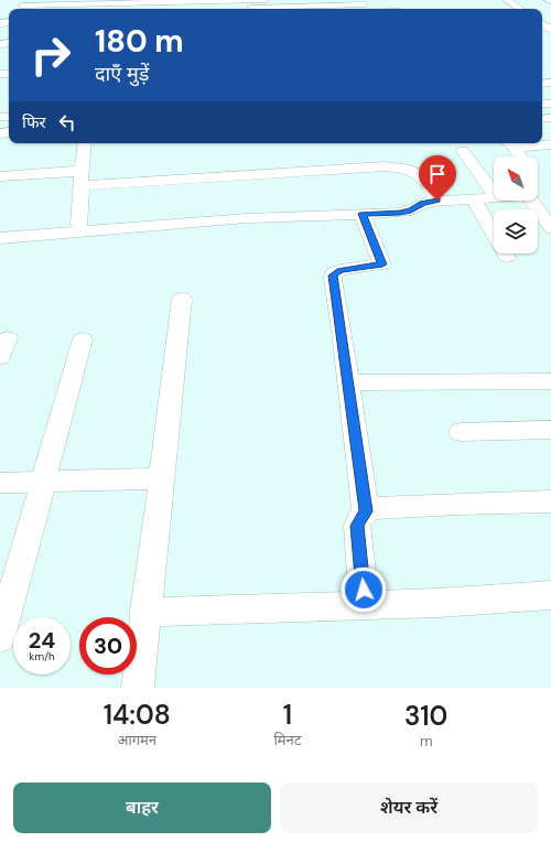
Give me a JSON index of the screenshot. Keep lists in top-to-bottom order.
{
  "north": "top left",
  "page": {
    "turn": ["180 m", "दाएँ मुड़ें"],
    "then": "फिर",
    "speed": "24 km/h",
    "limit": "30",
    "eta": [
      "14:08",
      "आगमन",
      "1",
      "मिनट",
      "310",
      "m"
    ],
    "buttons": ["बाहर", "शेयर करें"]
  }
}
